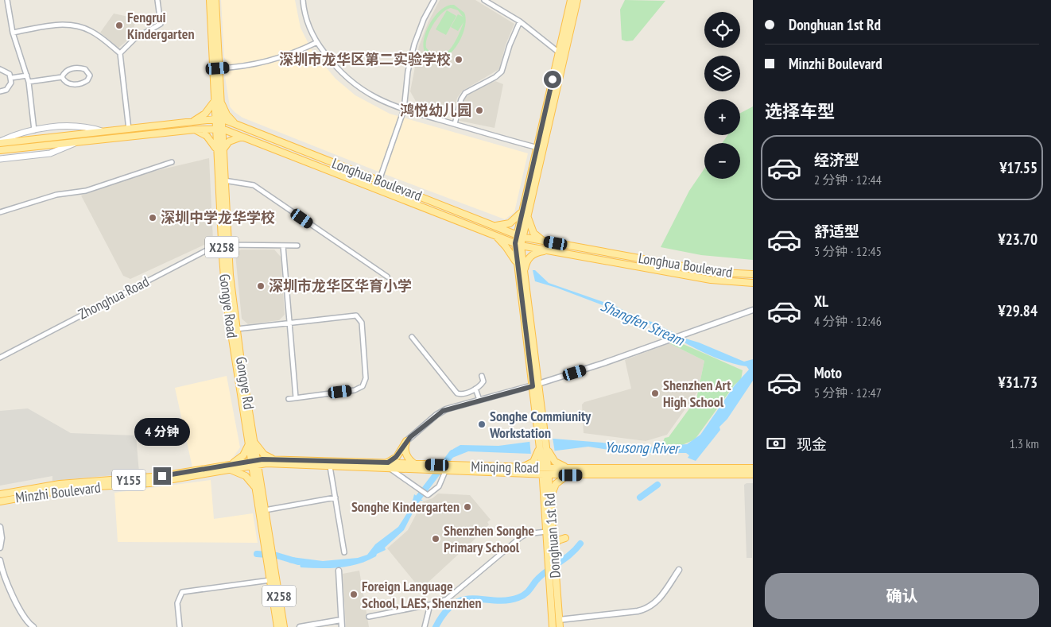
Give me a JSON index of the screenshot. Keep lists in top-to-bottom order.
{
  "streets": {
    "main road": [
      "Longhua Boulevard",
      "X258",
      "Gongye Road",
      "Gongye Rd",
      "Minqing Road",
      "Y155",
      "Minzhi Boulevard",
      "Donghuan 1st Rd"
    ],
    "street": ["Zhonghua Road"]
  },
  "crossings": [
    ["Longhua Boulevard", "X258"],
    ["Longhua Boulevard", "Gongye Rd"],
    ["Longhua Boulevard", "Donghuan 1st Rd"],
    ["X258", "Gongye Road"],
    ["X258", "Gongye Rd"],
    ["X258", "Minqing Road"],
    ["X258", "Minzhi Boulevard"],
    ["Zhonghua Road", "Gongye Road"],
    ["Zhonghua Road", "Gongye Rd"],
    ["Gongye Road", "Gongye Rd"],
    ["Gongye Road", "Minqing Road"],
    ["Gongye Road", "Minzhi Boulevard"],
    ["Minqing Road", "Minzhi Boulevard"],
    ["Minqing Road", "Donghuan 1st Rd"]
  ],
  "water": ["Shangfen Stream", "Yousong River"],
  "places": [
    "Fengrui Kindergarten",
    "深圳市龙华区第二实验学校",
    "鸿悦幼儿园",
    "深圳中学龙华学校",
    "深圳市龙华区华育小学",
    "Shenzhen Art High School",
    "Songhe Commiunity Workstation",
    "Songhe Kindergarten",
    "Shenzhen Songhe Primary School",
    "Foreign Language School, LAES, Shenzhen"
  ],
  "page": {
    "banner": ["Donghuan 1st Rd", "Minzhi Boulevard"],
    "map_buttons": ["+", "−"],
    "heading": "选择车型",
    "list": [
      {
        "name": "经济型",
        "note": "2 分钟 · 12:44",
        "value": "¥17.55"
      },
      {
        "name": "舒适型",
        "note": "3 分钟 · 12:45",
        "value": "¥23.70"
      },
      {
        "name": "XL",
        "note": "4 分钟 · 12:46",
        "value": "¥29.84"
      },
      {
        "name": "Moto",
        "note": "5 分钟 · 12:47",
        "value": "¥31.73"
      }
    ],
    "bubble": "4 分钟",
    "pay": ["现金", "1.3 km"],
    "buttons": "确认"
  }
}
